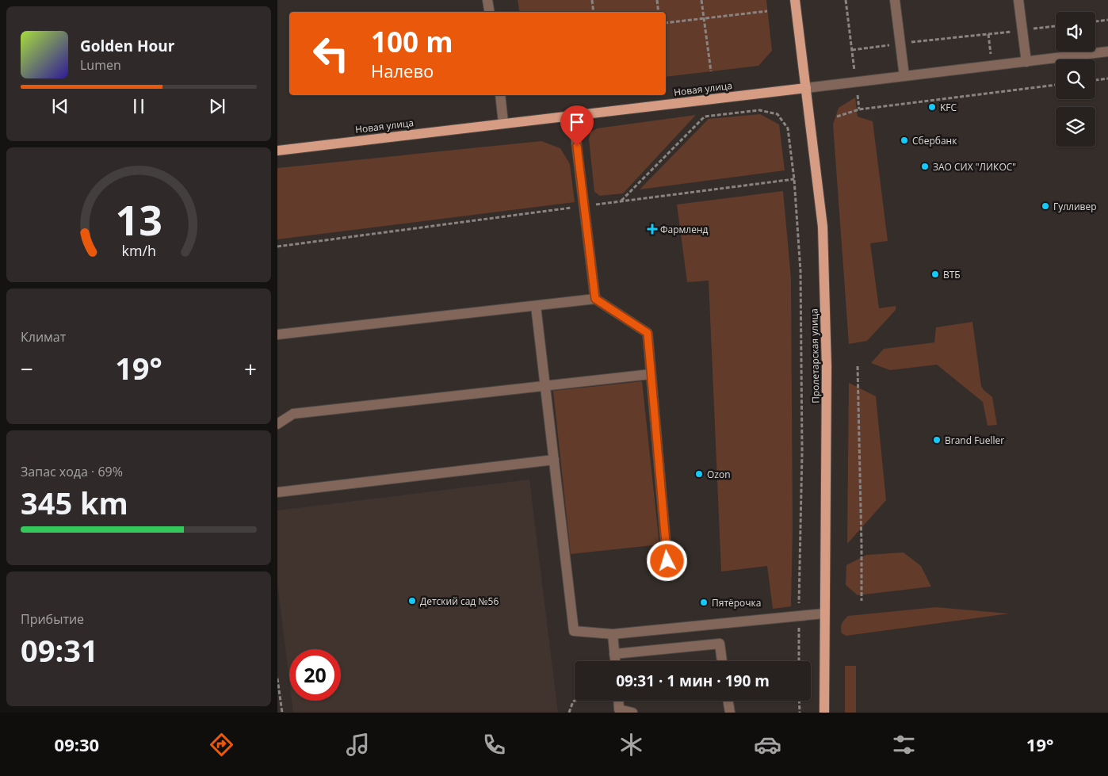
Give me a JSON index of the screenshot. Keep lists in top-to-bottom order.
{
  "streets": {
    "main road": ["Новая улица", "Пролетарская улица"]
  },
  "crossings": [
    ["Новая улица", "Пролетарская улица"]
  ],
  "places": {
    "other": [
      "KFC",
      "Сбербанк",
      "ЗАО СИХ \"ЛИКОС\"",
      "Гулливер",
      "ВТБ",
      "Brand Fueller",
      "Ozon",
      "Детский сад №56",
      "Пятёрочка"
    ],
    "health": ["Фармленд"]
  },
  "page": {
    "turn": ["100 m", "Налево"],
    "song": ["Golden Hour", "Lumen"],
    "tile": [
      "Климат",
      ["Запас хода · 69%", "345 km"],
      ["Прибытие", "09:31"]
    ],
    "heat": ["−", "19°", "+"],
    "limit": "20",
    "trip": "09:31 · 1 мин · 190 m",
    "tabs": ["09:30", "19°"],
    "gauge": ["13", "km/h"]
  }
}
